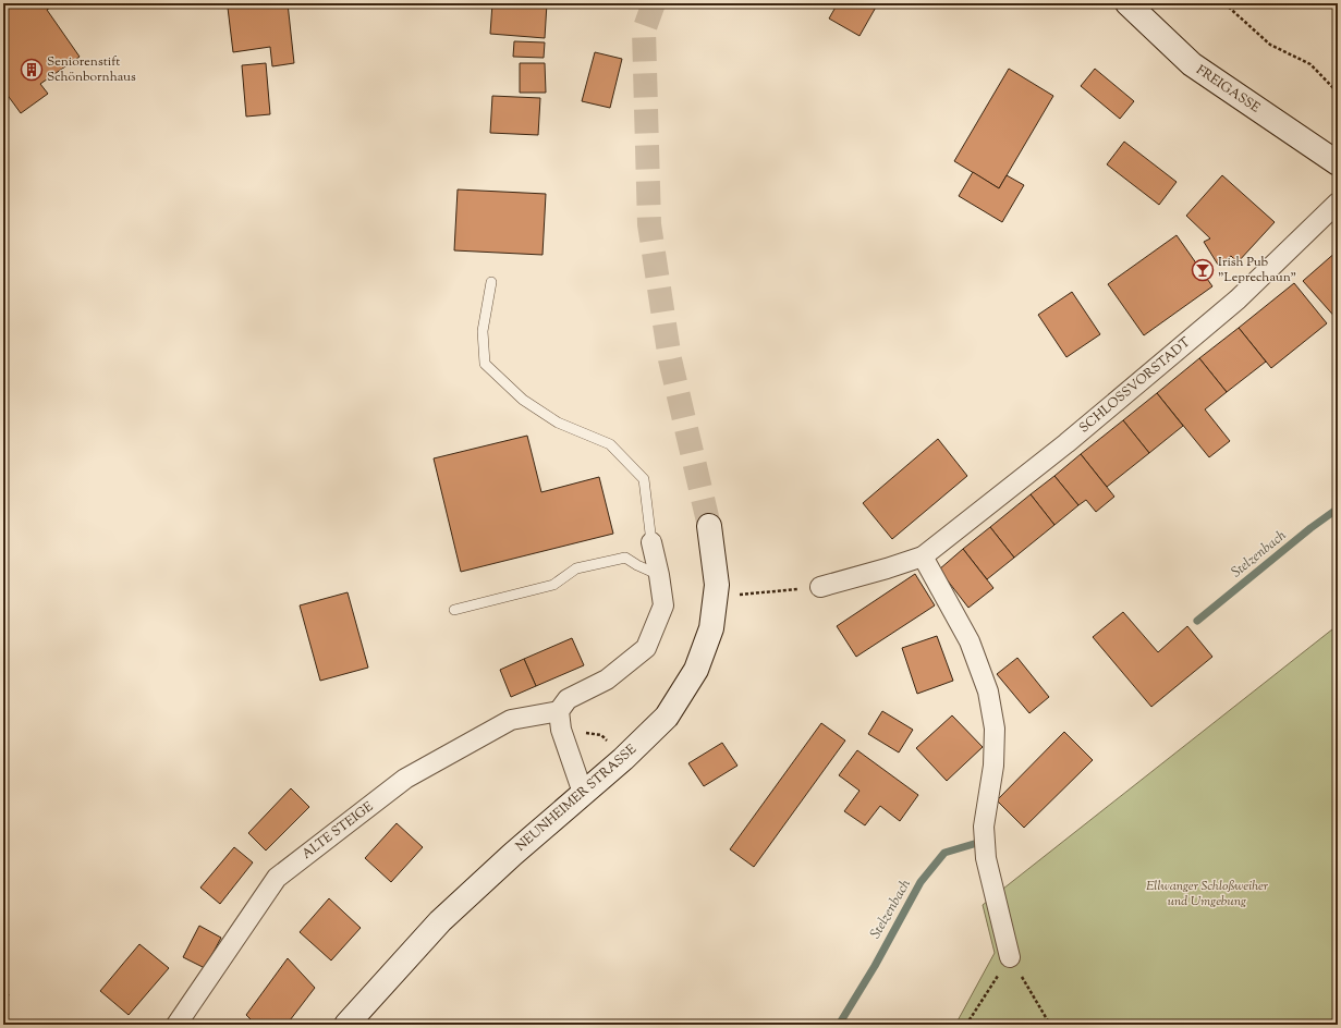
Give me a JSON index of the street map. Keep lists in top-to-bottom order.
{
  "streets": {
    "street": [
      "FREIGASSE",
      "SCHLOSSVORSTADT",
      "NEUNHEIMER STRASSE",
      "ALTE STEIGE"
    ]
  },
  "water": ["Stelzenbach"],
  "parks": ["Ellwanger Schloßweiher und Umgebung"],
  "places": {
    "building": ["Seniorenstift Schönbornhaus"],
    "bar": ["Irish Pub \"Leprechaun\""]
  }
}
